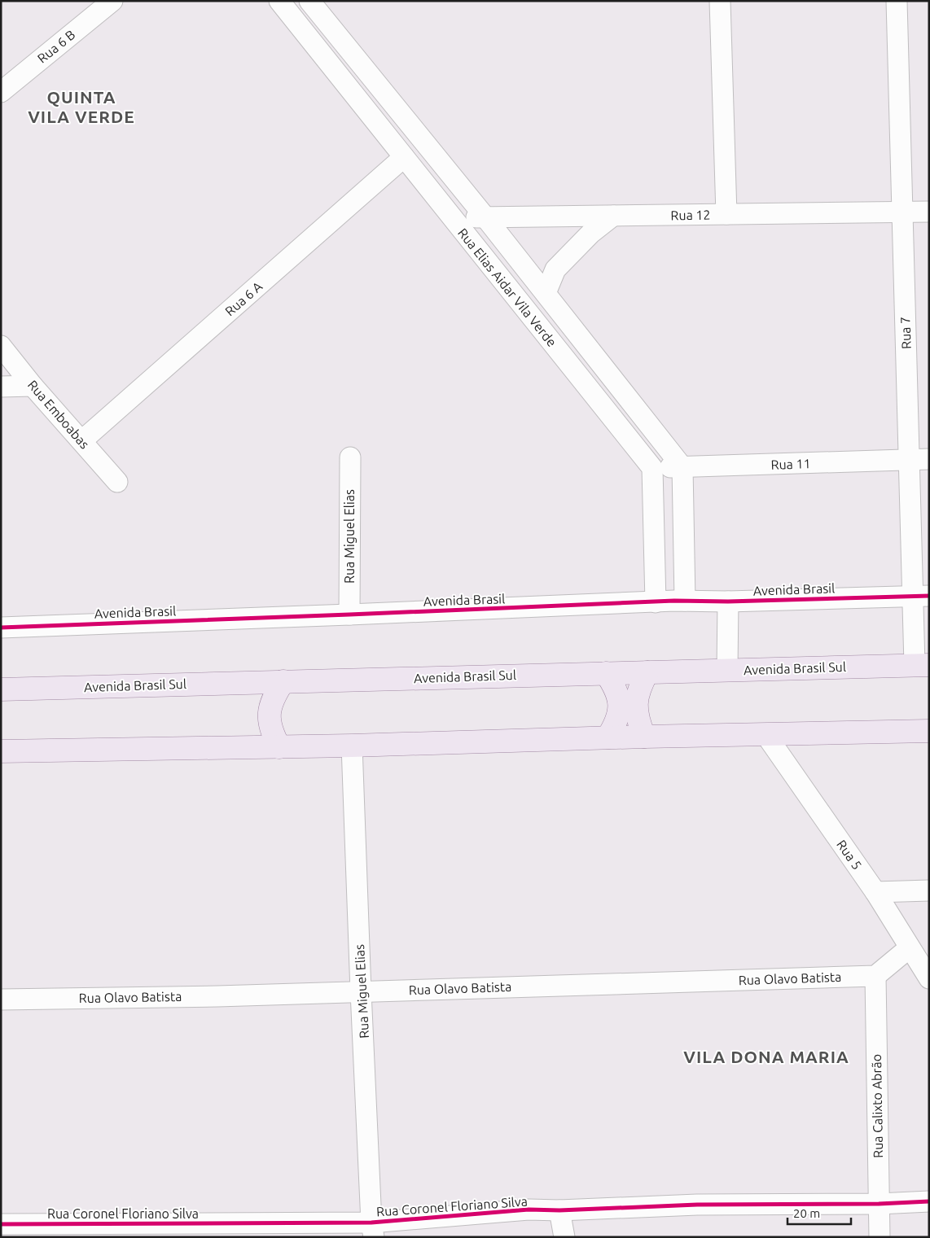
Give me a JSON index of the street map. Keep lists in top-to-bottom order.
{
  "streets": {
    "main road": ["Avenida Brasil Sul"],
    "street": [
      "Rua 6 B",
      "Rua 12",
      "Rua Elias Aidar Vila Verde",
      "Rua 6 A",
      "Rua 7",
      "Rua Emboabas",
      "Rua 11",
      "Rua Miguel Elias",
      "Avenida Brasil",
      "Rua 5",
      "Rua Olavo Batista",
      "Rua Calixto Abrão",
      "Rua Coronel Floriano Silva"
    ]
  },
  "crossings": [
    ["Rua 12", "Rua Elias Aidar Vila Verde"],
    ["Rua 12", "Rua 7"],
    ["Rua Elias Aidar Vila Verde", "Rua 6 A"],
    ["Rua Elias Aidar Vila Verde", "Rua 11"],
    ["Rua 6 A", "Rua Emboabas"],
    ["Rua 7", "Rua 11"],
    ["Rua 7", "Avenida Brasil"],
    ["Rua 7", "Avenida Brasil Sul"],
    ["Rua Miguel Elias", "Avenida Brasil"],
    ["Rua Miguel Elias", "Rua Olavo Batista"],
    ["Rua Miguel Elias", "Rua Coronel Floriano Silva"],
    ["Rua Olavo Batista", "Rua Calixto Abrão"],
    ["Rua Calixto Abrão", "Rua Coronel Floriano Silva"]
  ],
  "districts": ["QUINTA VILA VERDE", "VILA DONA MARIA"],
  "scale_bar": "20 m"
}
